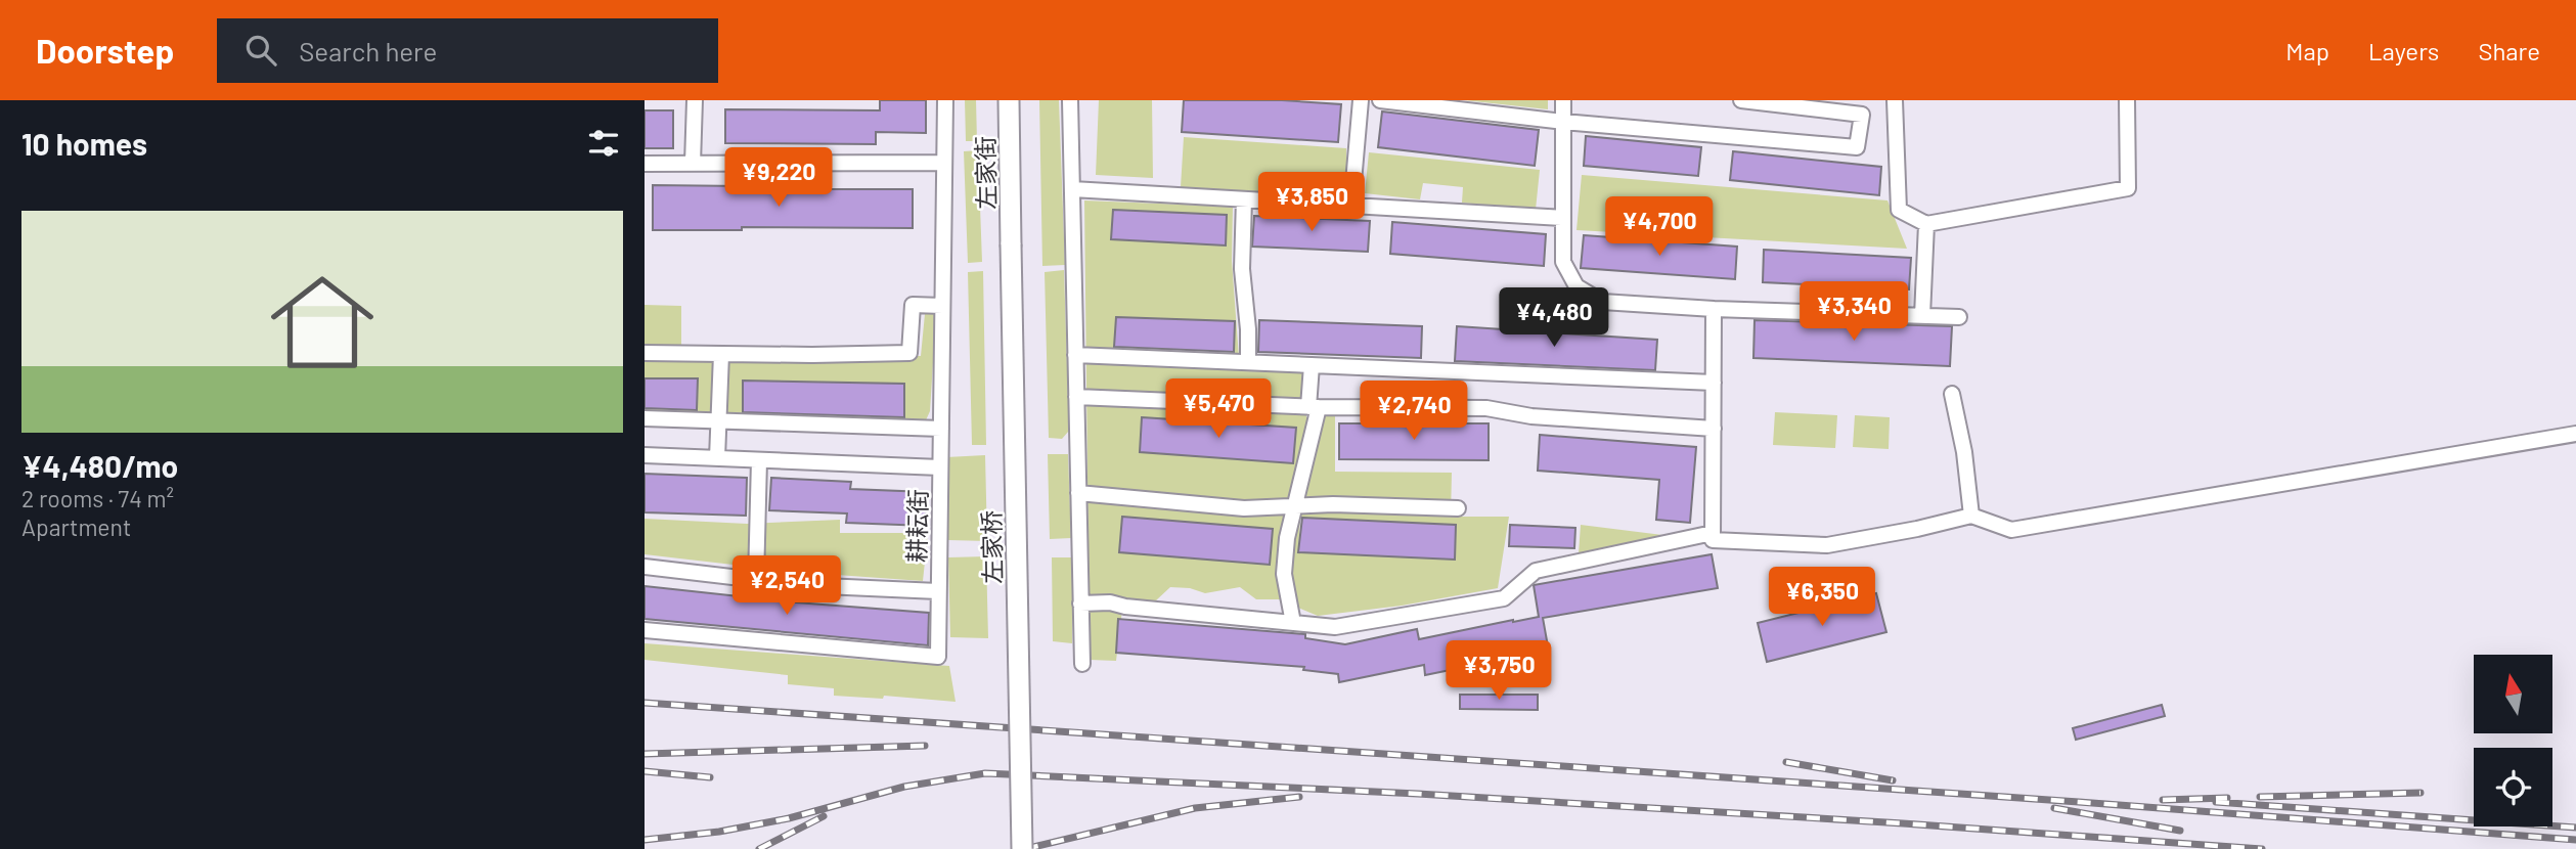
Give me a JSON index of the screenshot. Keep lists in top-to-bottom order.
{
  "streets": {
    "main road": ["左家街", "左家桥"],
    "street": ["耕耘街"]
  },
  "crossings": [
    ["左家街", "左家桥"]
  ],
  "north": "top",
  "page": {
    "header": "Doorstep",
    "search": "Search here",
    "nav": ["Map", "Layers", "Share"],
    "heading": "10 homes",
    "price": [
      "¥9,220",
      "¥3,850",
      "¥4,700",
      "¥3,340",
      "¥4,480",
      "¥5,470",
      "¥2,740",
      "¥2,540",
      "¥6,350",
      "¥3,750"
    ],
    "list": [
      {
        "name": "¥4,480/mo",
        "note": "2 rooms · 74 m² · Apartment"
      }
    ]
  }
}
